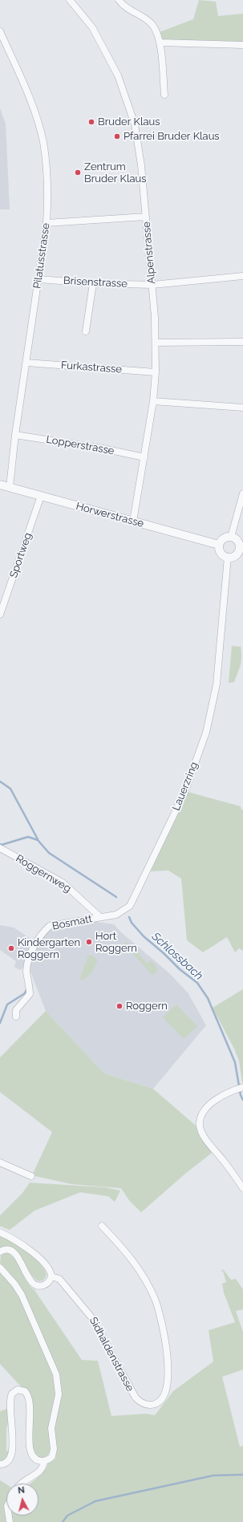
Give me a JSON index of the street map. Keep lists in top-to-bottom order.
{
  "streets": {
    "street": [
      "Alpenstrasse",
      "Pilatusstrasse",
      "Brisenstrasse",
      "Furkastrasse",
      "Lopperstrasse",
      "Horwerstrasse",
      "Sportweg",
      "Lauerzring",
      "Roggernweg",
      "Bosmatt",
      "Sidhaldenstrasse"
    ]
  },
  "crossings": [
    ["Alpenstrasse", "Brisenstrasse"],
    ["Alpenstrasse", "Furkastrasse"],
    ["Alpenstrasse", "Lopperstrasse"],
    ["Alpenstrasse", "Horwerstrasse"],
    ["Pilatusstrasse", "Brisenstrasse"],
    ["Pilatusstrasse", "Furkastrasse"],
    ["Pilatusstrasse", "Lopperstrasse"],
    ["Pilatusstrasse", "Horwerstrasse"],
    ["Horwerstrasse", "Sportweg"],
    ["Horwerstrasse", "Lauerzring"],
    ["Lauerzring", "Roggernweg"],
    ["Lauerzring", "Bosmatt"],
    ["Roggernweg", "Bosmatt"]
  ],
  "water": ["Schlossbach"],
  "places": [
    "Bruder Klaus",
    "Pfarrei Bruder Klaus",
    "Zentrum Bruder Klaus",
    "Hort Roggern",
    "Kindergarten Roggern",
    "Roggern"
  ],
  "north": "top"
}
